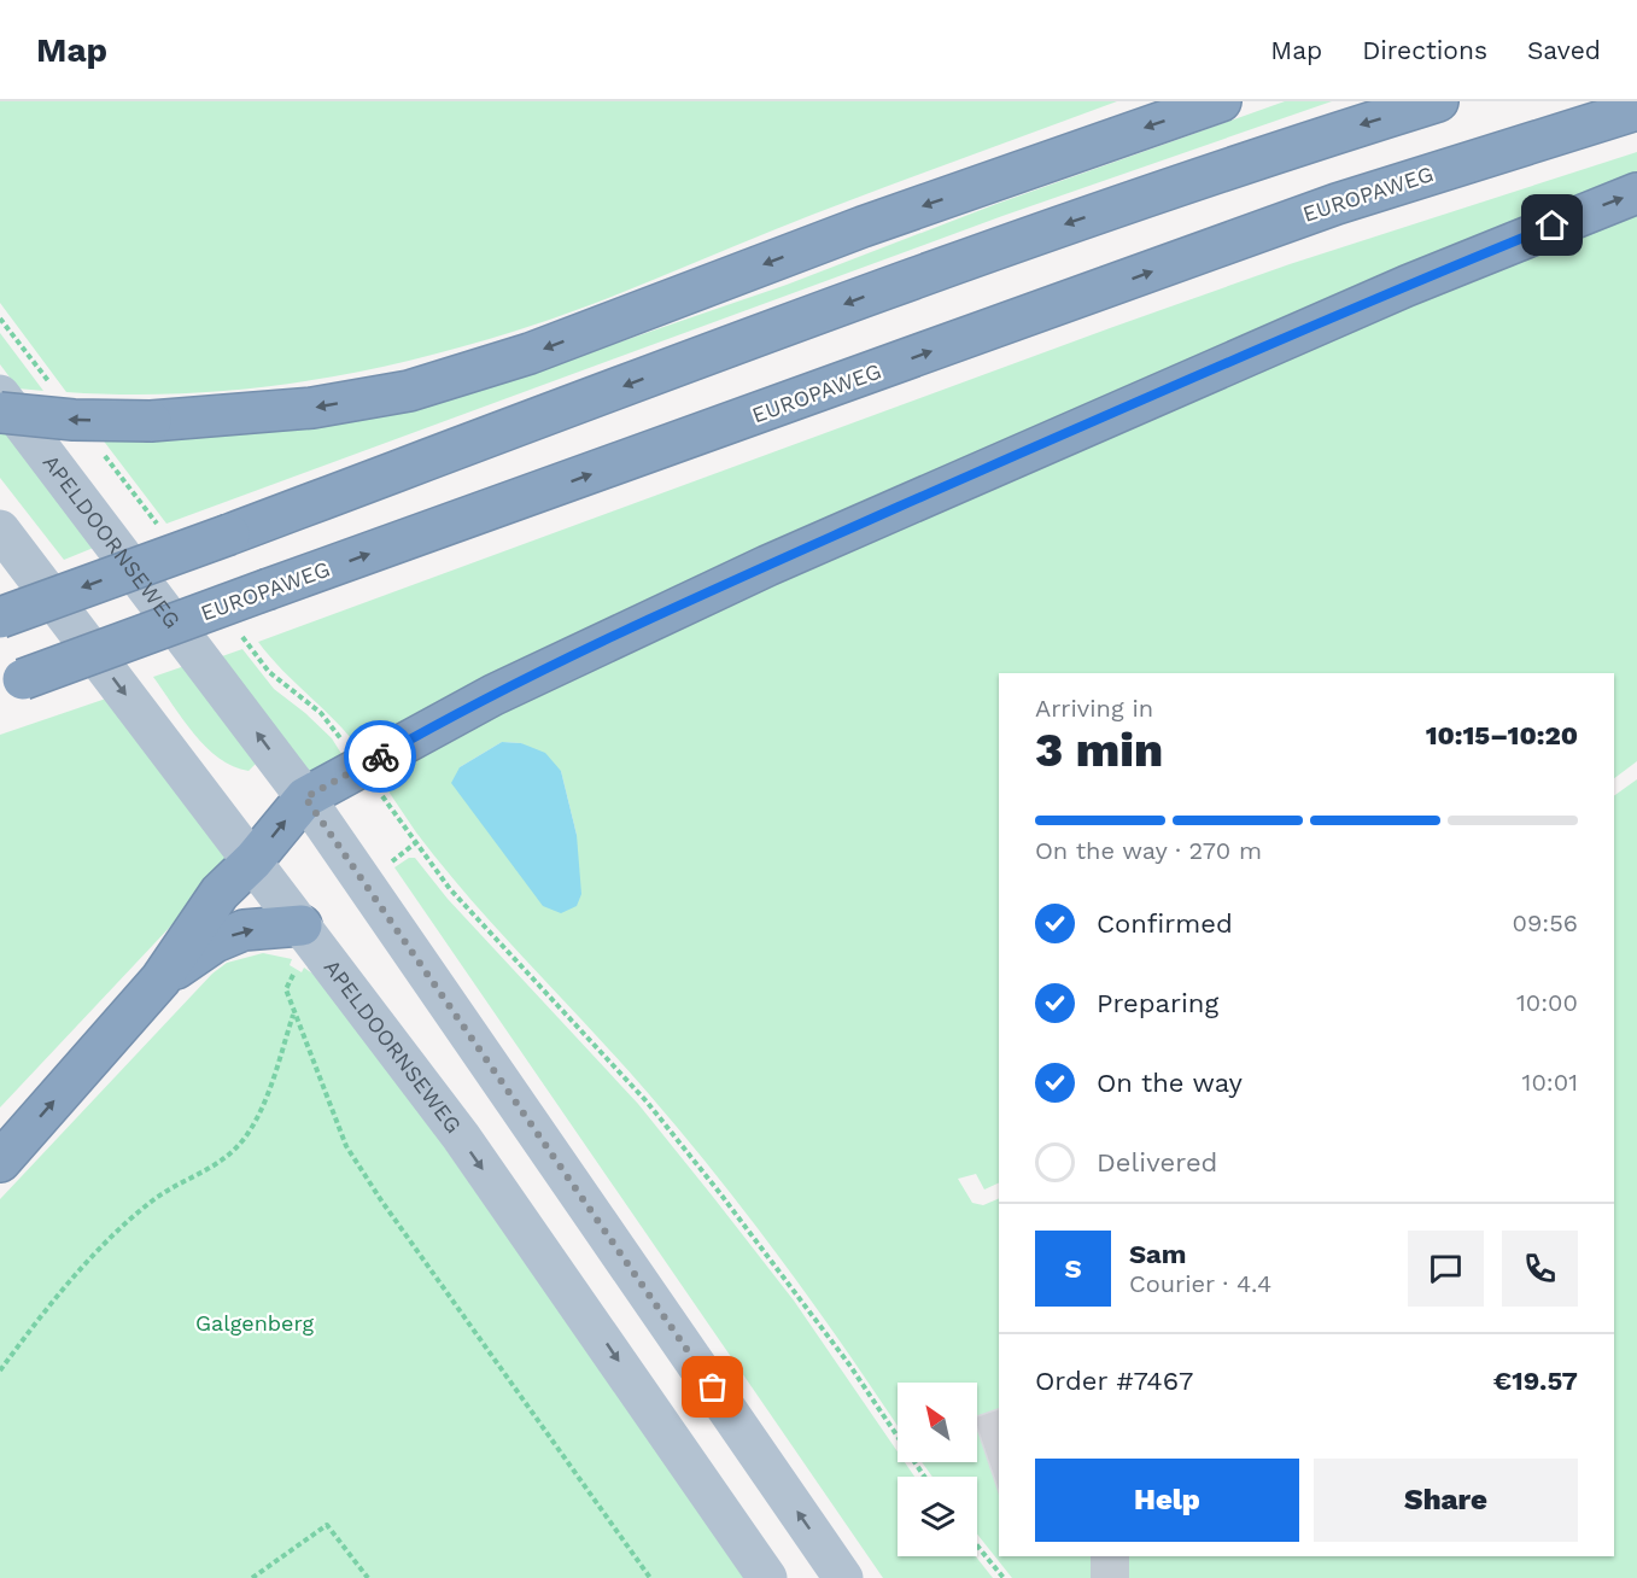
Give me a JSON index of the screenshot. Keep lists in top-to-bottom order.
{
  "streets": {
    "highway": ["EUROPAWEG"],
    "main road": ["APELDOORNSEWEG"]
  },
  "parks": ["Galgenberg"],
  "north": "top left",
  "page": {
    "header": "Map",
    "nav": ["Map", "Directions", "Saved"],
    "heading": ["3 min", "Arriving in", "10:15–10:20"],
    "panel": [
      "Sam",
      "Courier · 4.4",
      "Order #7467",
      "€19.57"
    ],
    "bar": "On the way · 270 m",
    "list": [
      ["Confirmed", "09:56"],
      ["Preparing", "10:00"],
      ["On the way", "10:01"],
      "Delivered"
    ],
    "round": "S",
    "buttons": ["Help", "Share"]
  }
}
